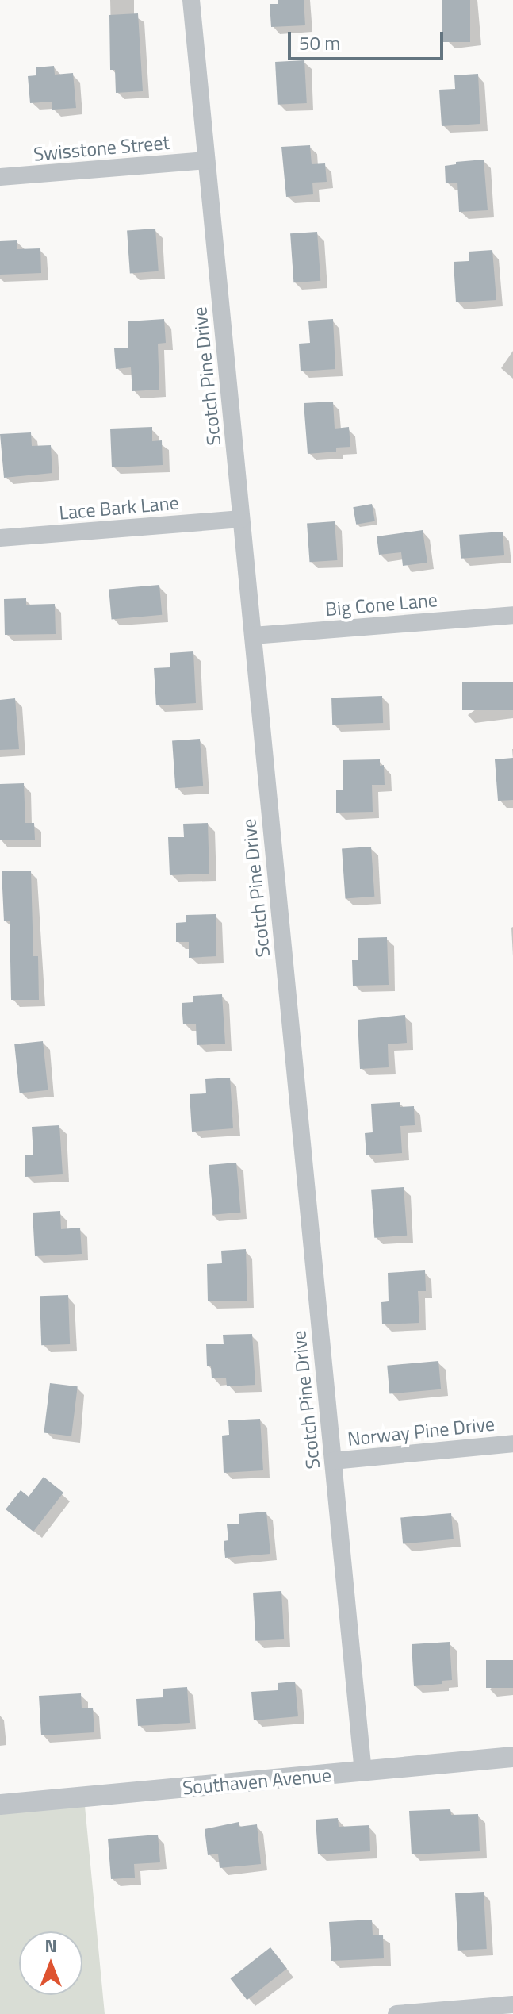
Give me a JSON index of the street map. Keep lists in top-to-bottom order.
{
  "streets": {
    "street": [
      "Swisstone Street",
      "Scotch Pine Drive",
      "Lace Bark Lane",
      "Big Cone Lane",
      "Norway Pine Drive",
      "Southaven Avenue"
    ]
  },
  "crossings": [
    ["Swisstone Street", "Scotch Pine Drive"],
    ["Scotch Pine Drive", "Lace Bark Lane"],
    ["Scotch Pine Drive", "Big Cone Lane"],
    ["Scotch Pine Drive", "Norway Pine Drive"],
    ["Scotch Pine Drive", "Southaven Avenue"]
  ],
  "scale_bar": "50 m",
  "north": "top"
}
